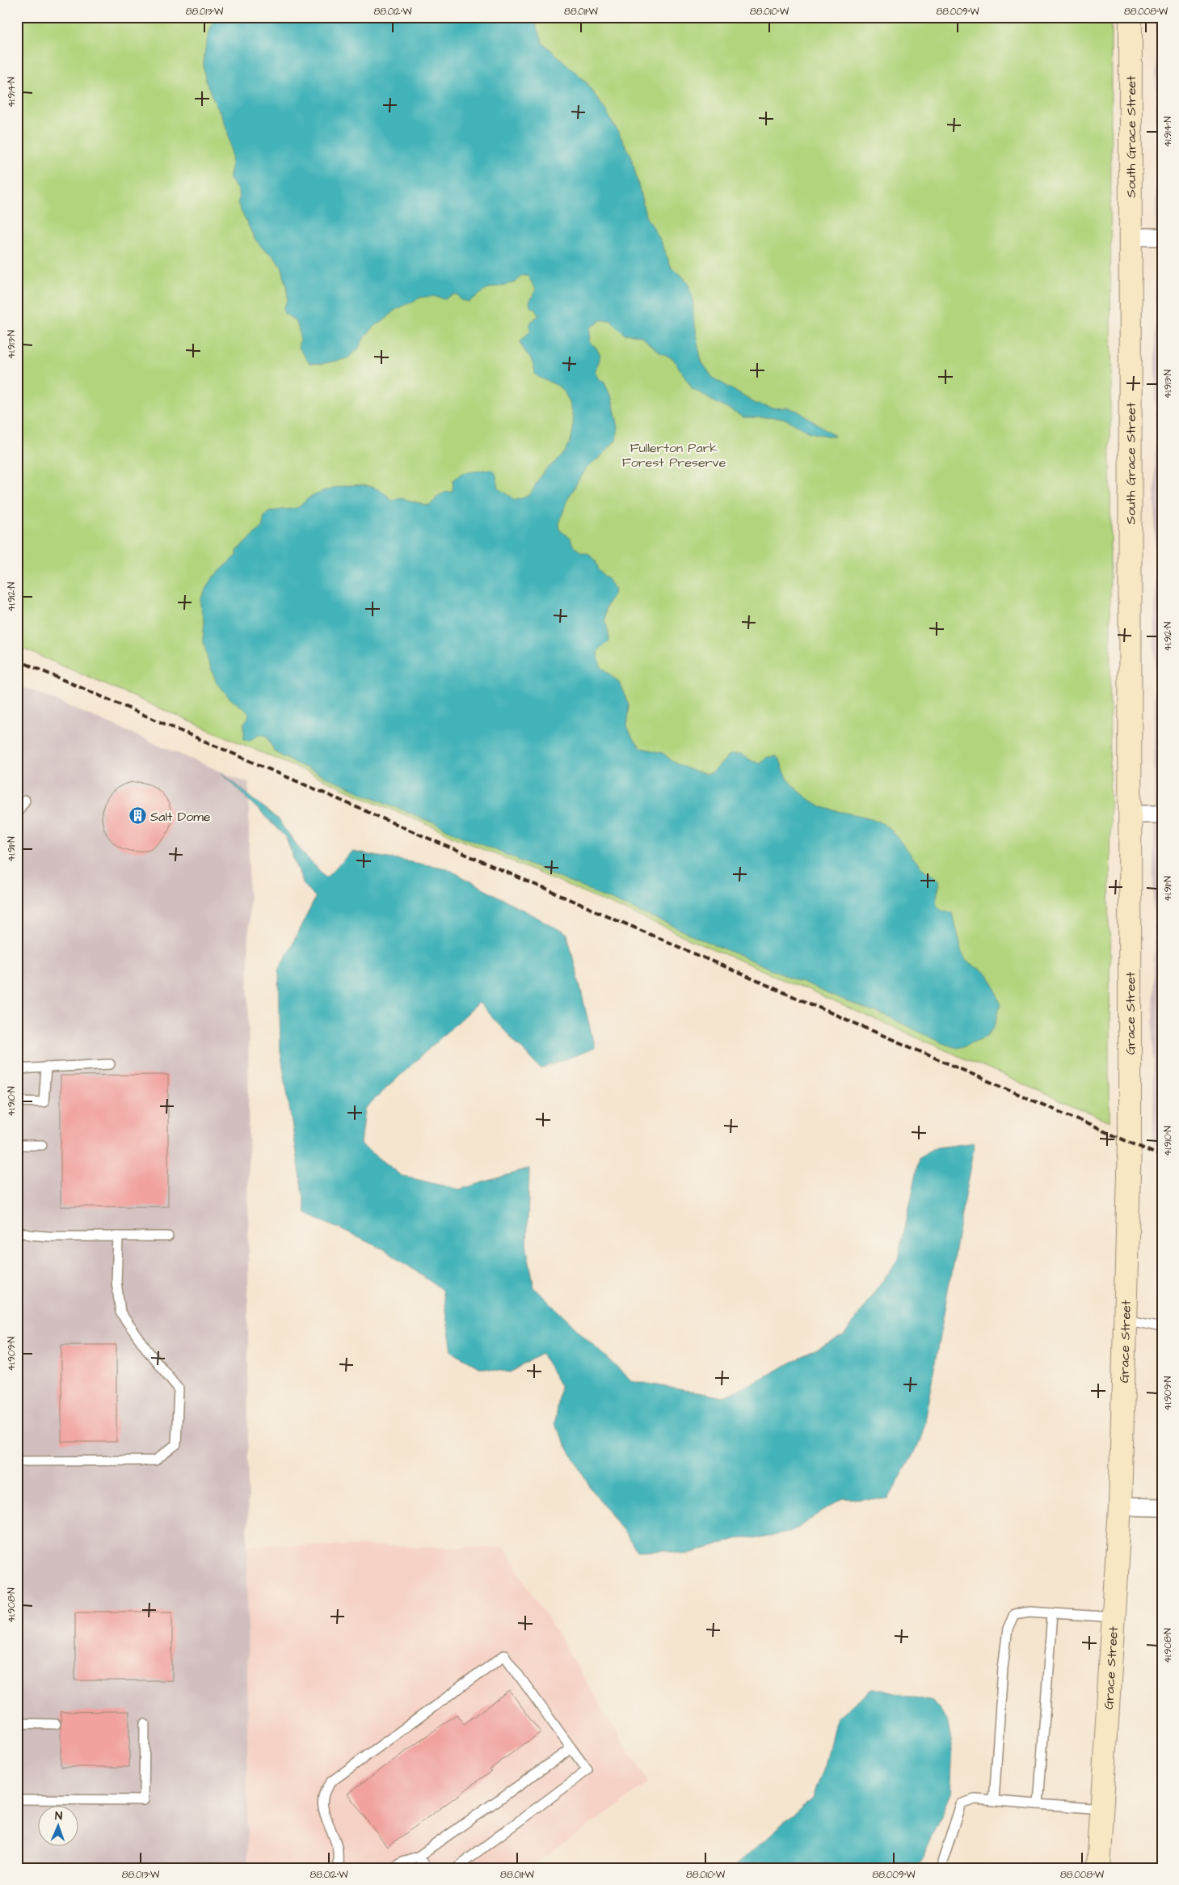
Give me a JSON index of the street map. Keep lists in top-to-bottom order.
{
  "streets": {
    "street": ["South Grace Street", "Grace Street"]
  },
  "crossings": [
    ["South Grace Street", "Grace Street"]
  ],
  "parks": ["Fullerton Park Forest Preserve"],
  "places": {
    "building": ["Salt Dome"]
  },
  "north": "top",
  "coordinates": [
    "88.013°W",
    "88.012°W",
    "88.011°W",
    "88.010°W",
    "88.009°W",
    "88.008°W",
    "41.914°N",
    "41.913°N",
    "41.912°N",
    "41.911°N",
    "41.910°N",
    "41.909°N",
    "41.908°N"
  ]
}
